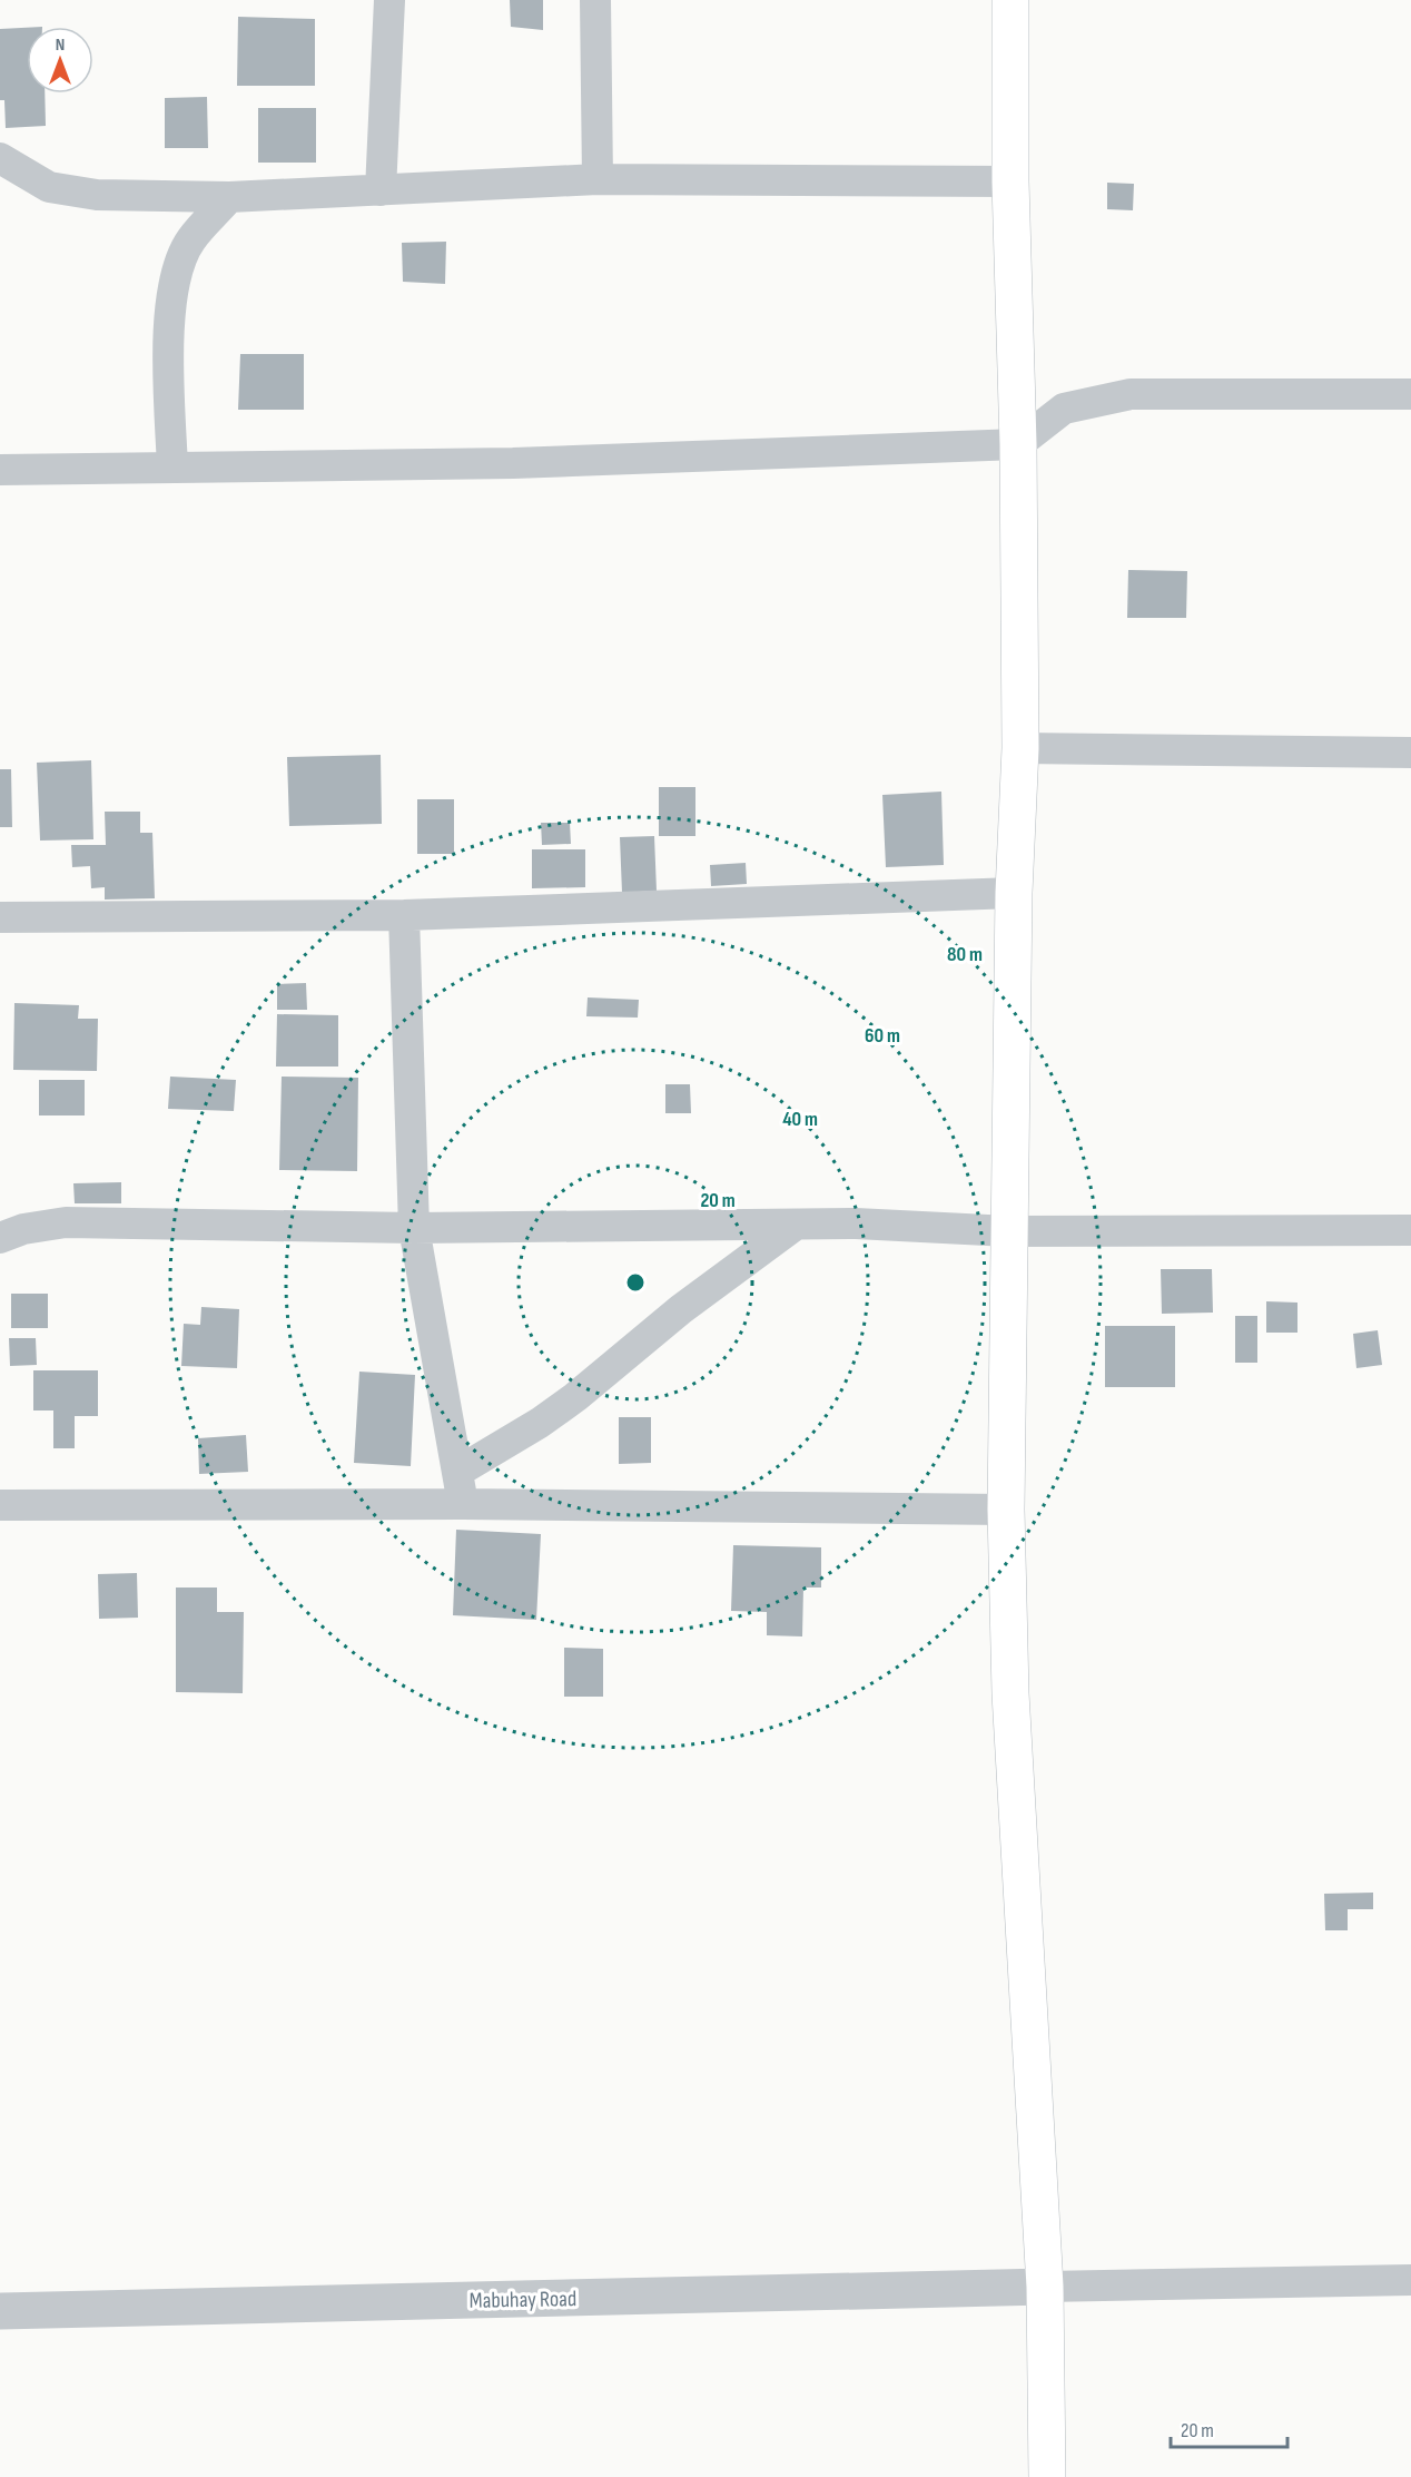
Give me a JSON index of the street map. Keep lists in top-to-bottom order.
{
  "streets": {
    "street": ["Mabuhay Road"]
  },
  "scale_bar": "20 m",
  "north": "top",
  "rings": [
    "80 m",
    "60 m",
    "40 m",
    "20 m"
  ]
}
